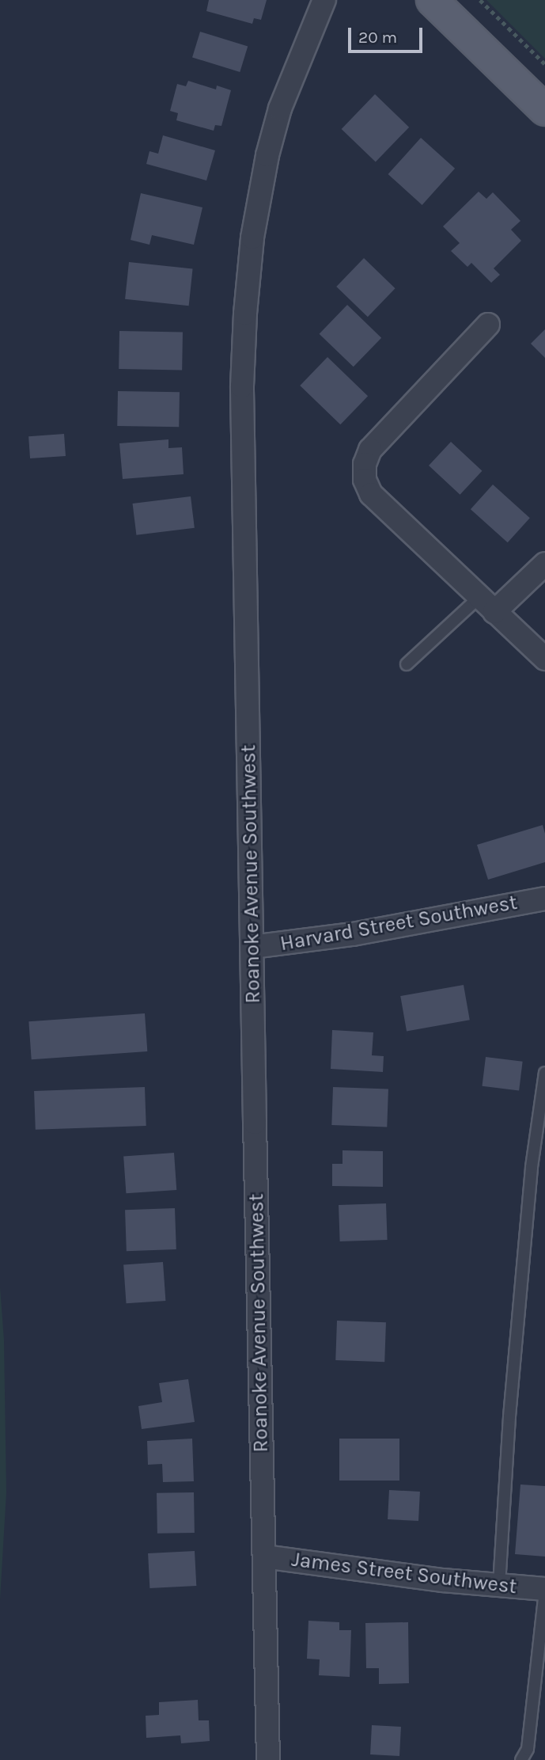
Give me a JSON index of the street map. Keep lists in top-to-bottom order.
{
  "streets": {
    "street": ["Roanoke Avenue Southwest", "Harvard Street Southwest", "James Street Southwest"]
  },
  "crossings": [
    ["Roanoke Avenue Southwest", "Harvard Street Southwest"],
    ["Roanoke Avenue Southwest", "James Street Southwest"]
  ],
  "scale_bar": "20 m"
}
